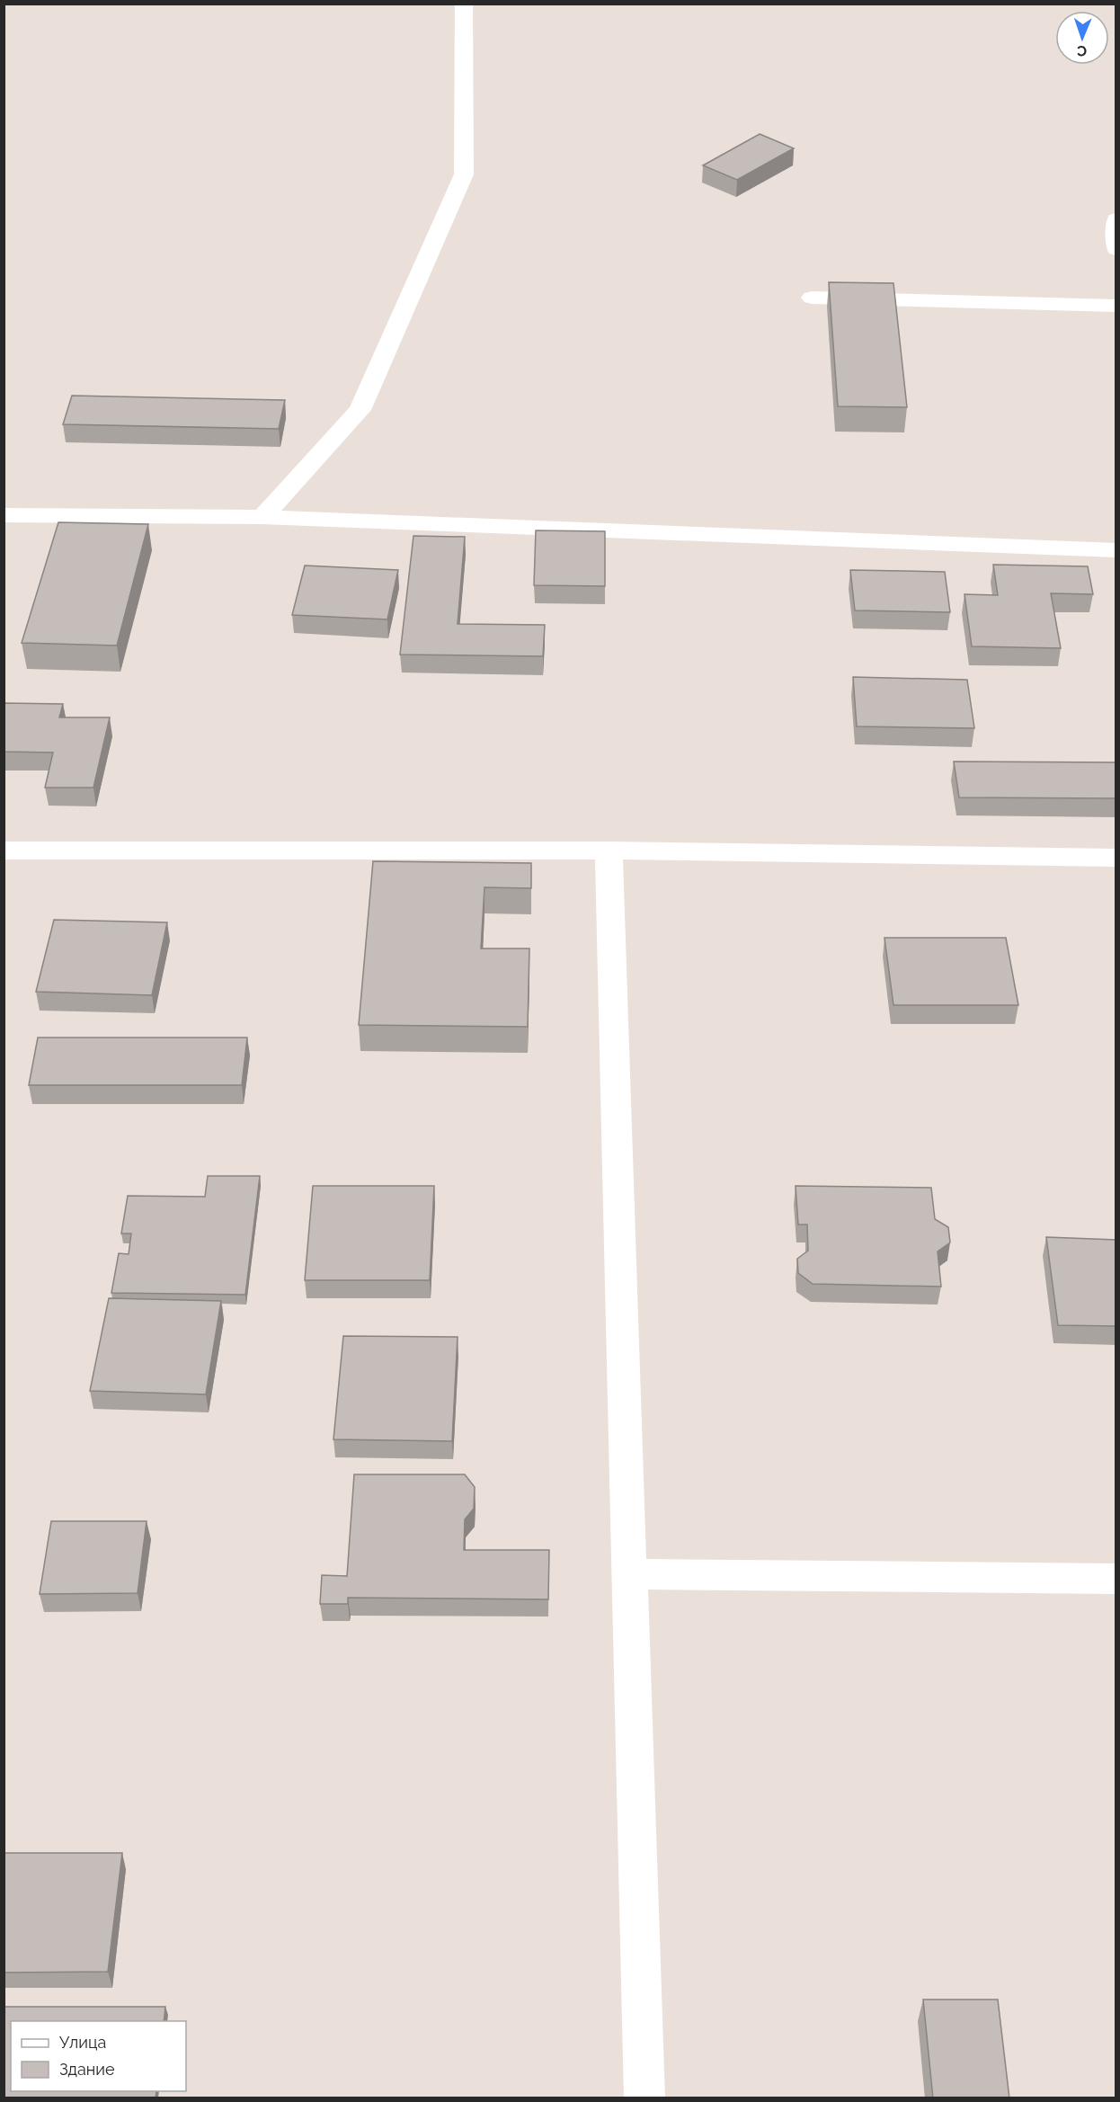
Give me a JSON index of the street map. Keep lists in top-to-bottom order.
{
  "legend": ["Улица", "Здание"],
  "north": "bottom"
}
